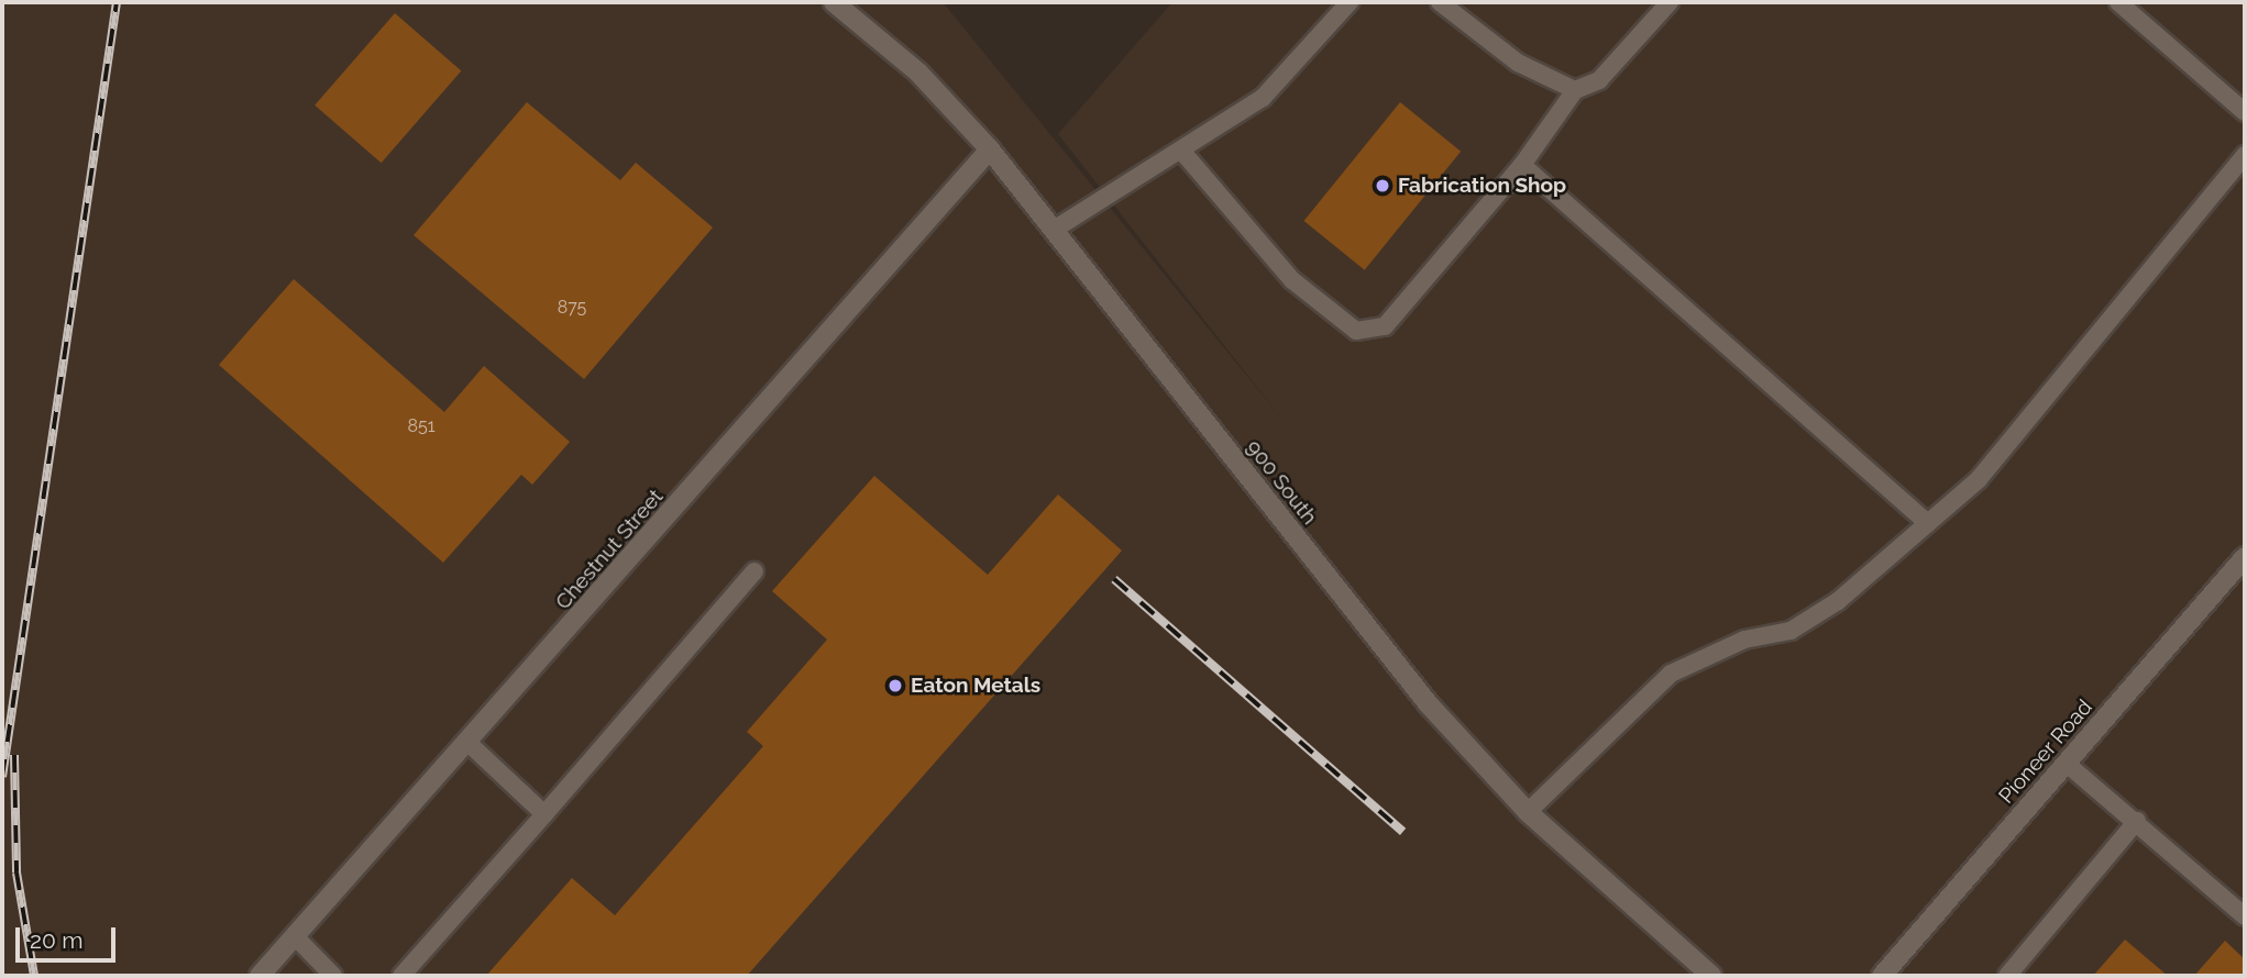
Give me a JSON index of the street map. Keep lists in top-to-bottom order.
{
  "streets": {
    "street": ["900 South", "Chestnut Street", "Pioneer Road"]
  },
  "crossings": [
    ["900 South", "Chestnut Street"]
  ],
  "places": ["Fabrication Shop", "Eaton Metals"],
  "house_numbers": ["875", "851"],
  "scale_bar": "20 m"
}
